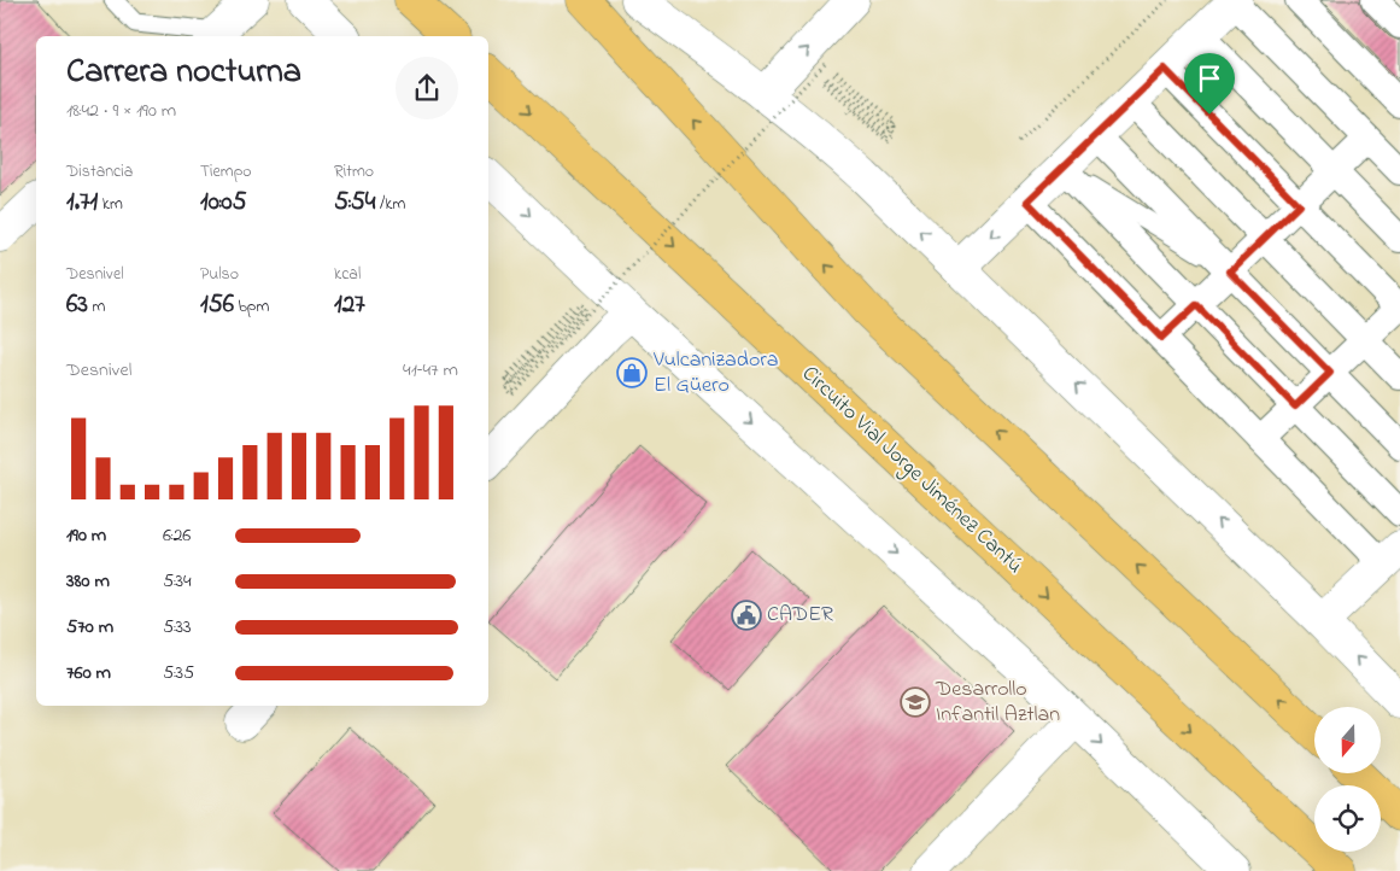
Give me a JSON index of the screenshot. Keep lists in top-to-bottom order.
{
  "streets": {
    "main road": ["Circuito Vial Jorge Jiménez Cantú"]
  },
  "places": {
    "shop": ["Vulcanizadora El Güero"],
    "public building": ["CADER"],
    "school or university": ["Desarrollo Infantil Aztlan"]
  },
  "north": "bottom",
  "page": {
    "heading": ["Carrera nocturna", "18:42 · 9 × 190 m"],
    "stats": [
      ["Distancia", "1.71 km"],
      ["Tiempo", "10:05"],
      ["Ritmo", "5:54 /km"],
      ["Desnivel", "63 m"],
      ["Pulso", "156 bpm"],
      ["kcal", "127"]
    ],
    "chart": ["Desnivel", "41–47 m"],
    "list": [
      {
        "name": "190 m",
        "note": "6:26"
      },
      {
        "name": "380 m",
        "note": "5:34"
      },
      {
        "name": "570 m",
        "note": "5:33"
      },
      {
        "name": "760 m",
        "note": "5:35"
      }
    ]
  }
}
